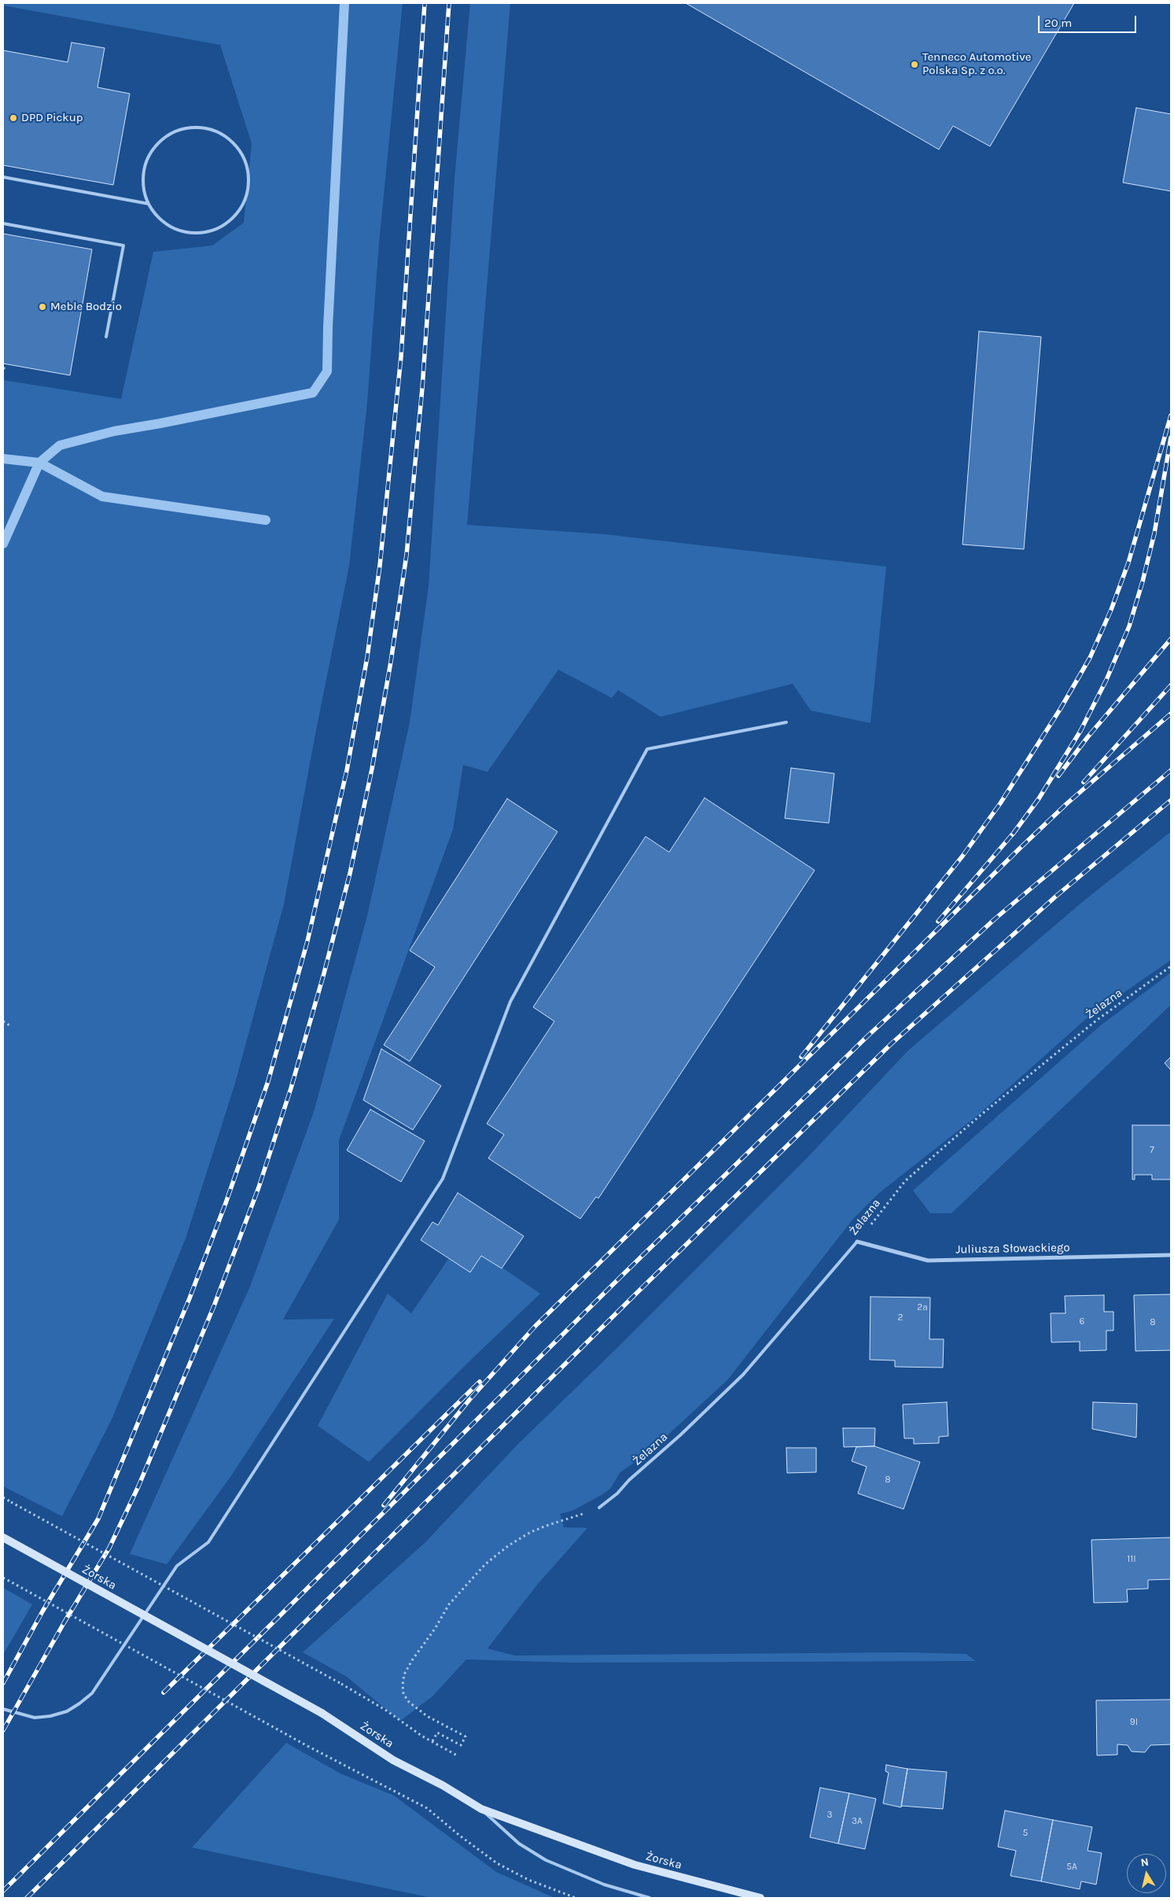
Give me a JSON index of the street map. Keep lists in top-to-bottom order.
{
  "streets": {
    "main road": ["Żorska"],
    "street": ["Juliusza Słowackiego"],
    "lane": ["Żelazna"]
  },
  "crossings": [
    ["Żelazna", "Juliusza Słowackiego"]
  ],
  "places": ["Tenneco Automotive Polska Sp. z o.o.", "DPD Pickup", "Meble Bodzio"],
  "house_numbers": [
    "7",
    "2a",
    "2",
    "6",
    "8",
    "8",
    "11I",
    "9I",
    "3",
    "3A",
    "5",
    "5A"
  ],
  "scale_bar": "20 m",
  "north": "top"
}
